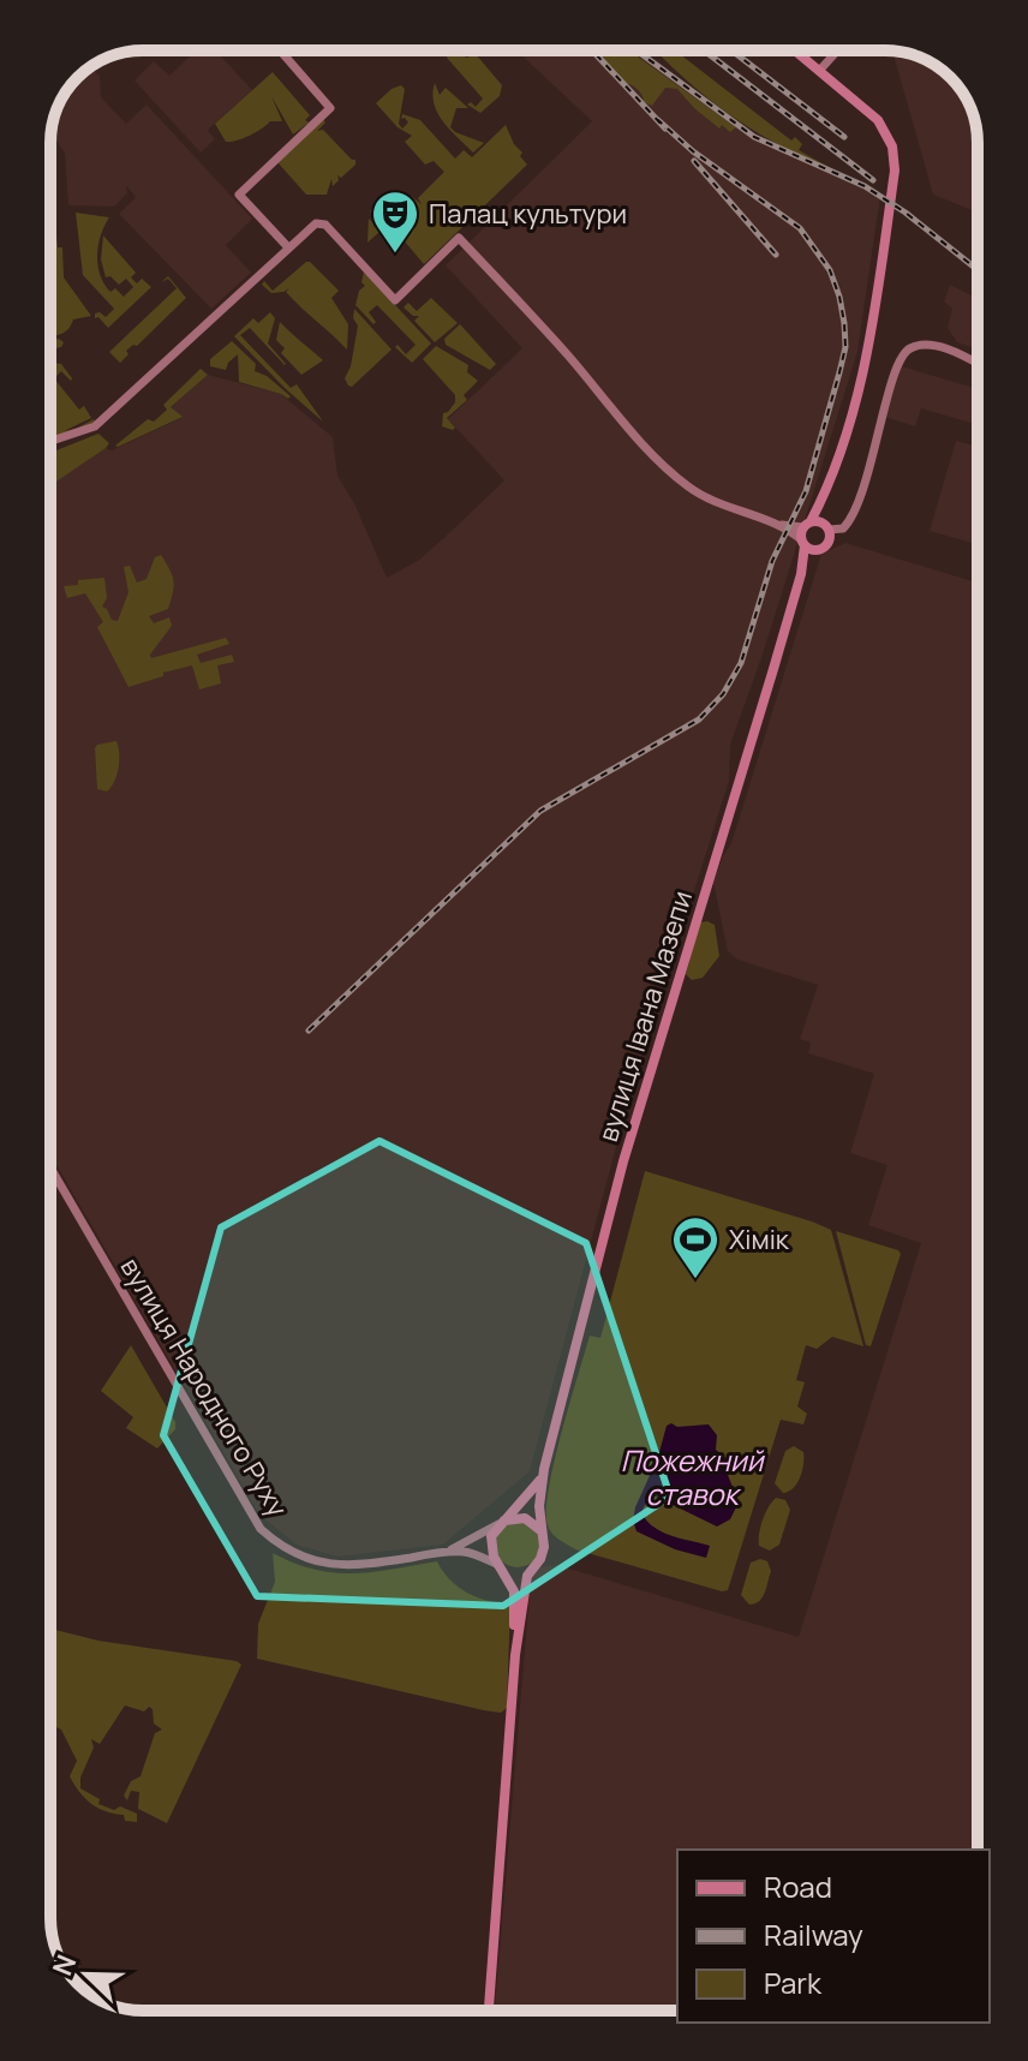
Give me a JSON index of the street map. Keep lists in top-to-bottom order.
{
  "streets": {
    "main road": ["вулиця Івана Мазепи"],
    "street": ["вулиця Народного Руху"]
  },
  "crossings": [
    ["вулиця Івана Мазепи", "вулиця Народного Руху"]
  ],
  "water": ["Пожежний ставок"],
  "places": {
    "theatre": ["Палац культури"],
    "sports": ["Хімік"]
  },
  "legend": ["Road", "Railway", "Park"],
  "north": "top left"
}
